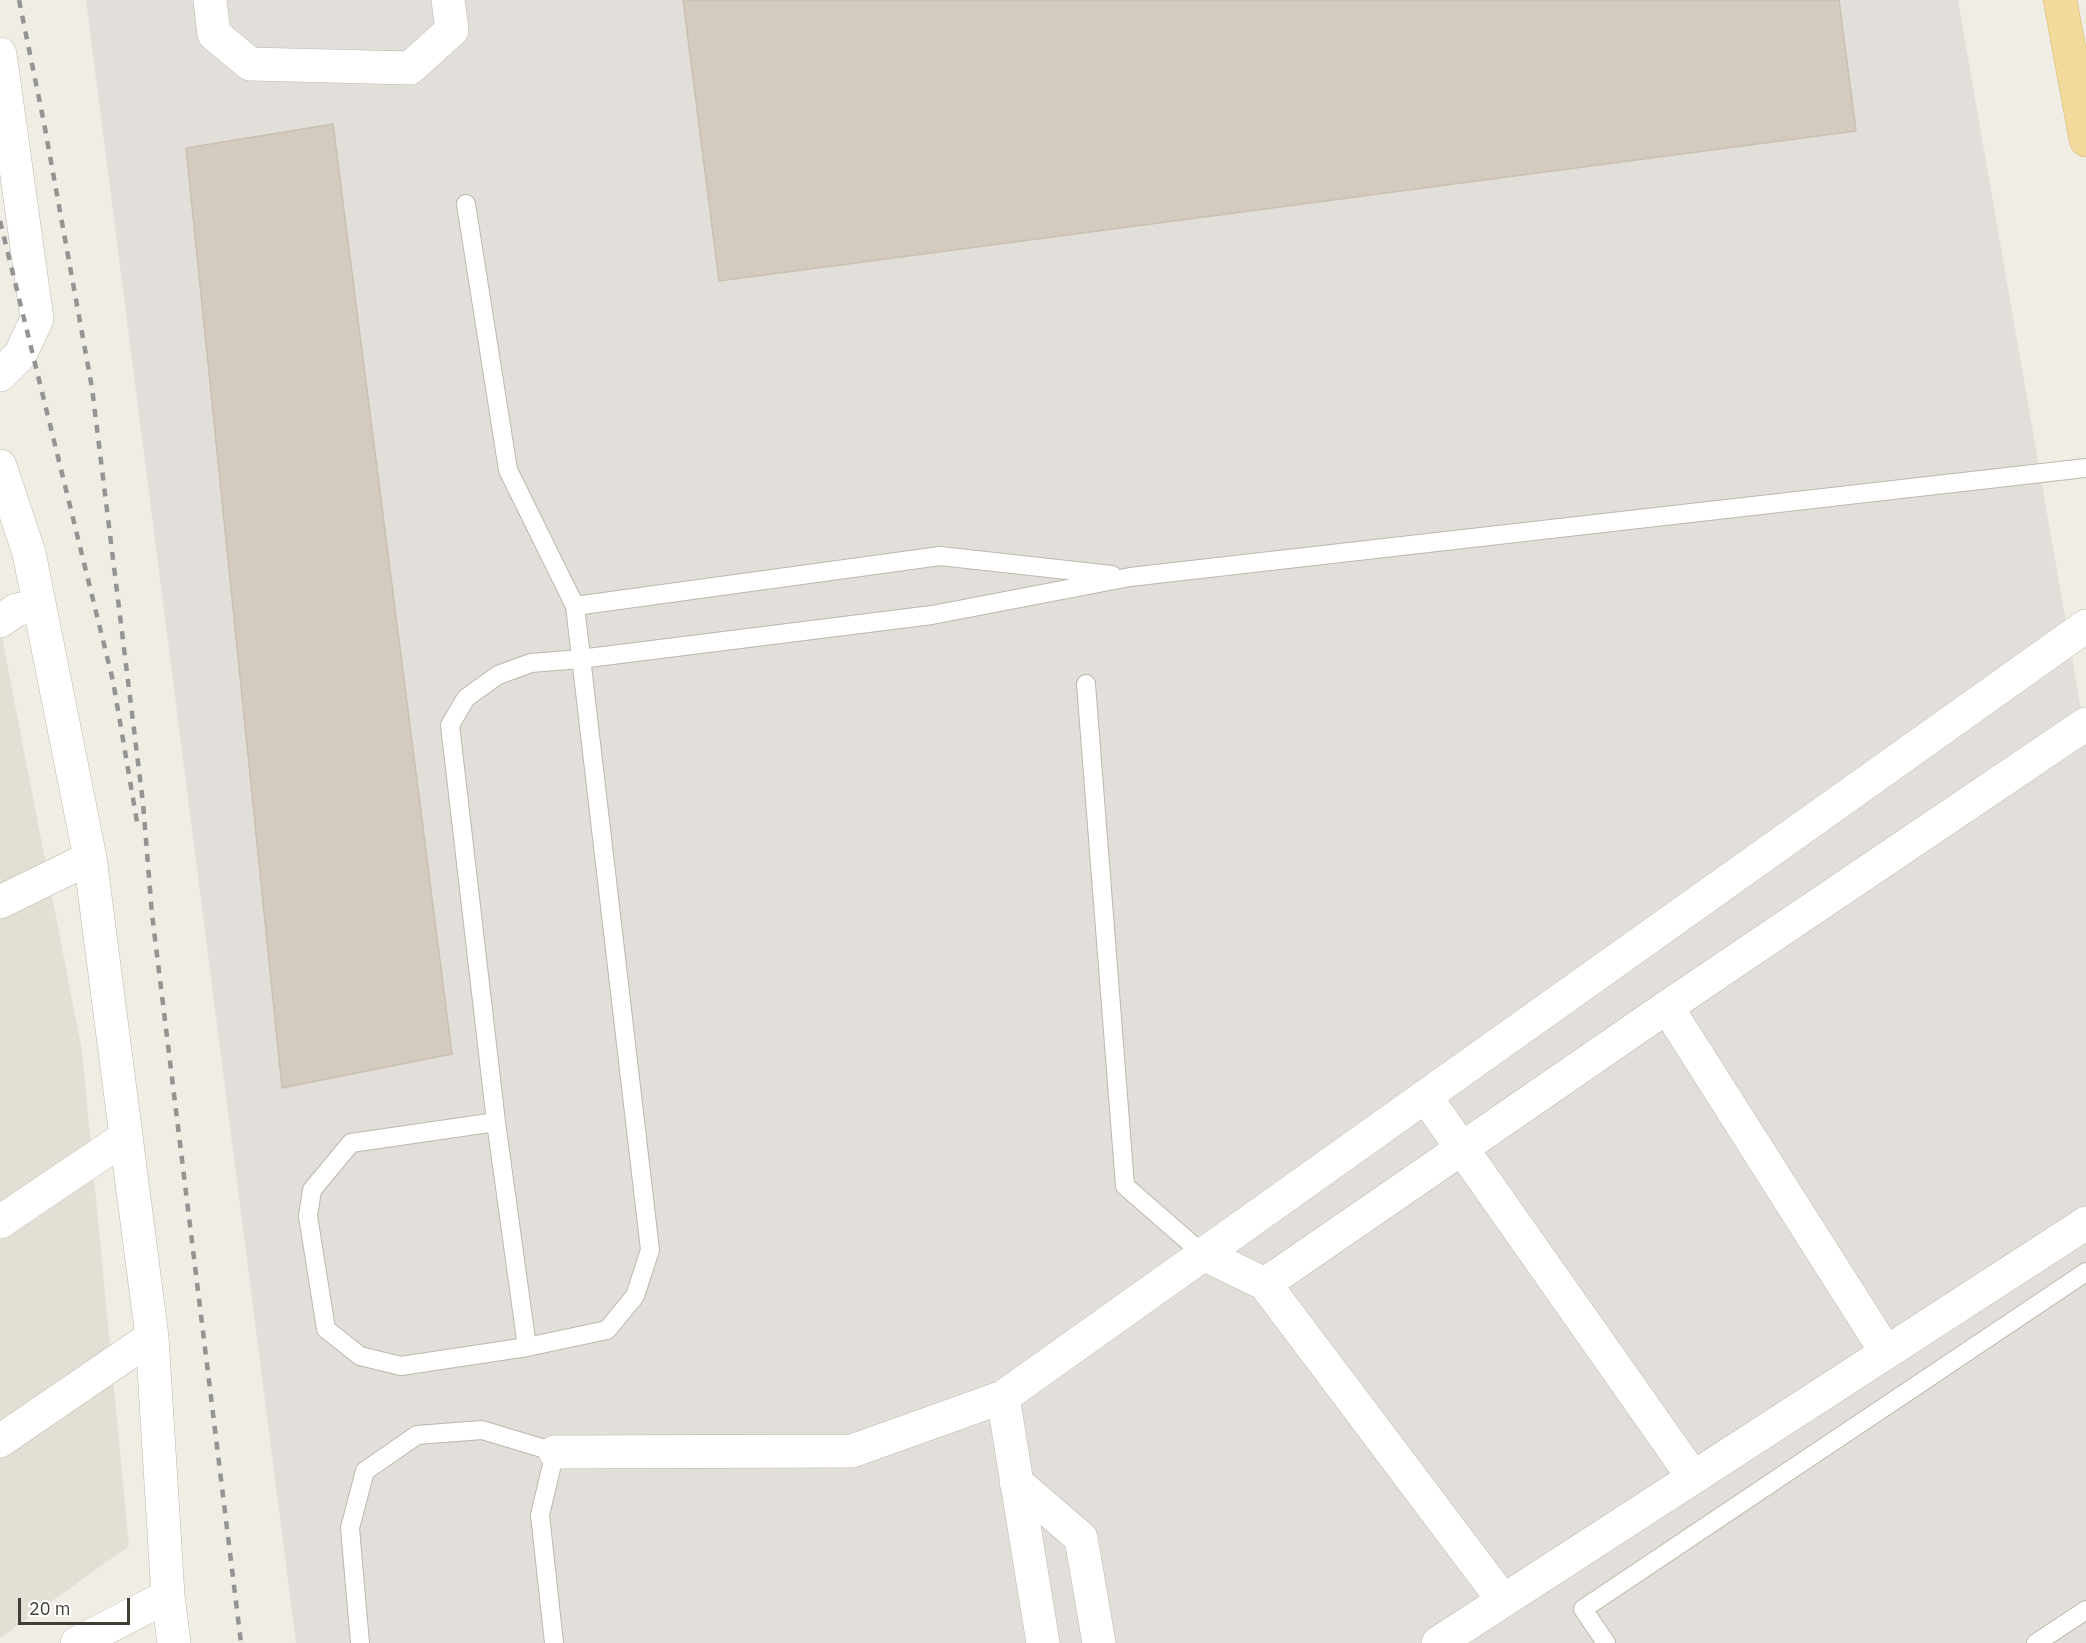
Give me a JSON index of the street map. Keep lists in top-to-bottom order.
{
  "scale_bar": "20 m"
}
